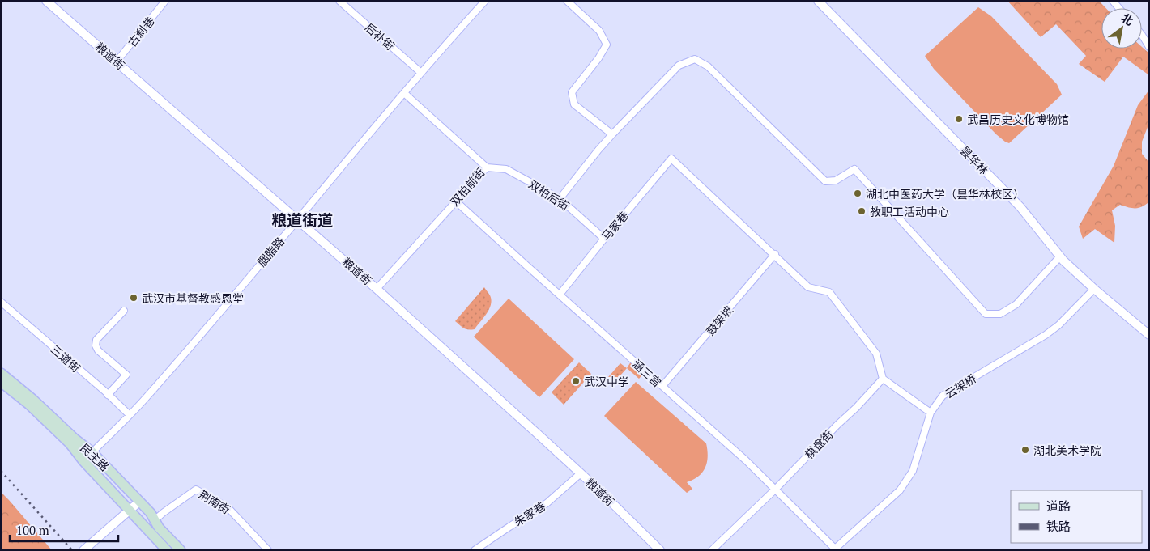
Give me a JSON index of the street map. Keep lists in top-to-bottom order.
{
  "streets": {
    "main road": ["民主路"],
    "street": [
      "古刹巷",
      "后补街",
      "粮道街",
      "昙华林",
      "双柏前街",
      "双柏后街",
      "马家巷",
      "胭脂路",
      "鼓架坡",
      "三道街",
      "涵三宫",
      "云架桥",
      "棋盘街",
      "荆南街",
      "朱家巷"
    ]
  },
  "crossings": [
    ["古刹巷", "粮道街"],
    ["后补街", "胭脂路"],
    ["粮道街", "双柏前街"],
    ["粮道街", "胭脂路"],
    ["粮道街", "朱家巷"],
    ["昙华林", "云架桥"],
    ["双柏前街", "双柏后街"],
    ["双柏前街", "胭脂路"],
    ["双柏前街", "涵三宫"],
    ["双柏后街", "马家巷"],
    ["马家巷", "鼓架坡"],
    ["马家巷", "涵三宫"],
    ["胭脂路", "三道街"],
    ["胭脂路", "民主路"],
    ["鼓架坡", "涵三宫"],
    ["涵三宫", "云架桥"],
    ["涵三宫", "棋盘街"],
    ["民主路", "荆南街"]
  ],
  "districts": ["粮道街道"],
  "places": [
    "武昌历史文化博物馆",
    "湖北中医药大学（昙华林校区）",
    "教职工活动中心",
    "武汉市基督教感恩堂",
    "武汉中学",
    "湖北美术学院"
  ],
  "legend": ["道路", "铁路"],
  "scale_bar": "100 m",
  "north": "top right"
}
